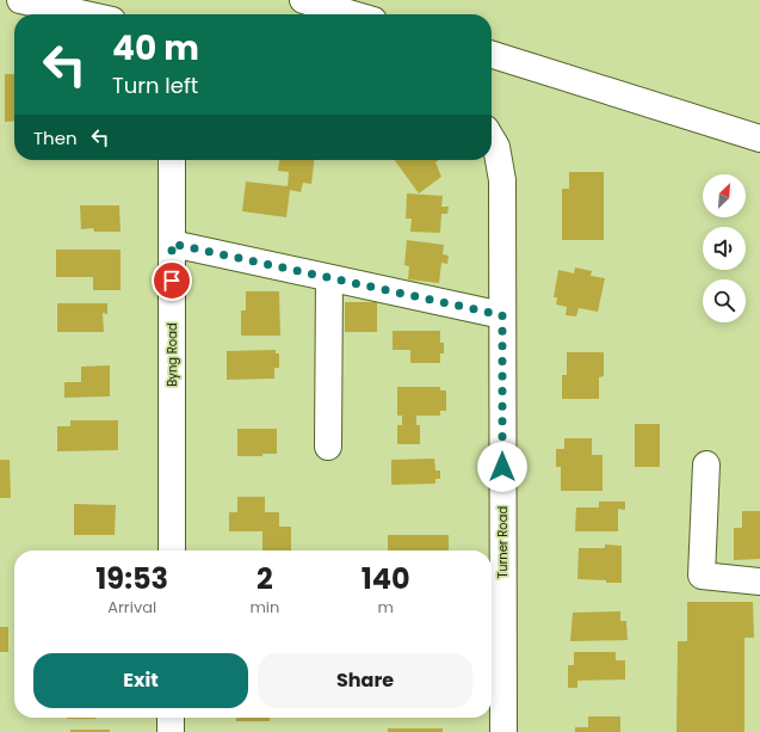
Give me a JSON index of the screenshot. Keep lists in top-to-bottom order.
{
  "streets": {
    "main road": ["Byng Road", "Turner Road"]
  },
  "north": "top right",
  "page": {
    "turn": ["40 m", "Turn left"],
    "then": "Then",
    "eta": [
      "19:53",
      "Arrival",
      "2",
      "min",
      "140",
      "m"
    ],
    "buttons": ["Exit", "Share"]
  }
}
